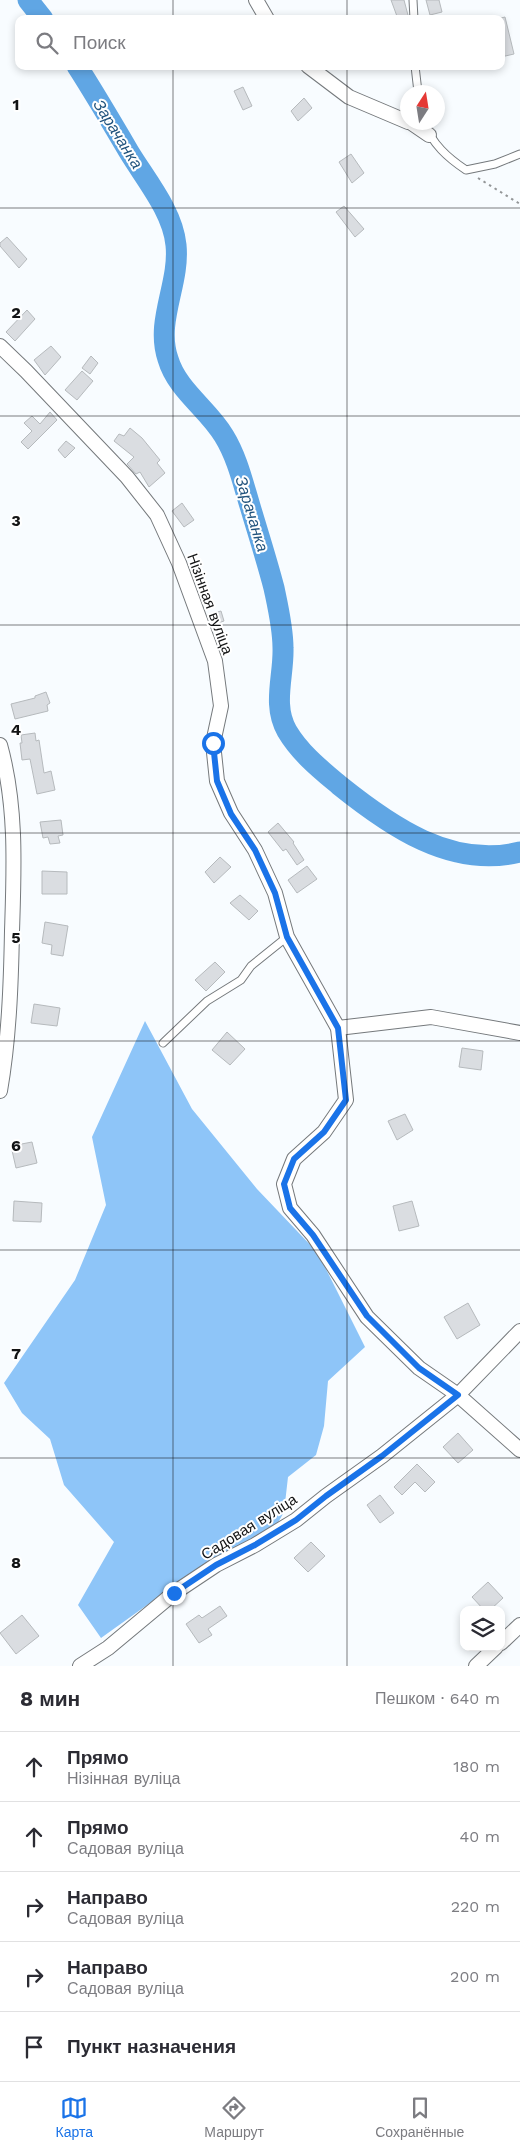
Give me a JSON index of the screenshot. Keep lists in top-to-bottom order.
{
  "streets": {
    "street": ["Нізінная вуліца", "Садовая вуліца"]
  },
  "water": ["Зарачанка"],
  "north": "top",
  "page": {
    "search": "Поиск",
    "heading": ["8 мин", "Пешком · 640 m"],
    "list": [
      ["Прямо", "Нізінная вуліца", "180 m"],
      ["Прямо", "Садовая вуліца", "40 m"],
      ["Направо", "Садовая вуліца", "220 m"],
      ["Направо", "Садовая вуліца", "200 m"],
      "Пункт назначения"
    ],
    "nav": ["Карта", "Маршрут", "Сохранённые"]
  },
  "grid": {
    "rows": [
      "1",
      "2",
      "3",
      "4",
      "5",
      "6",
      "7",
      "8"
    ]
  }
}
